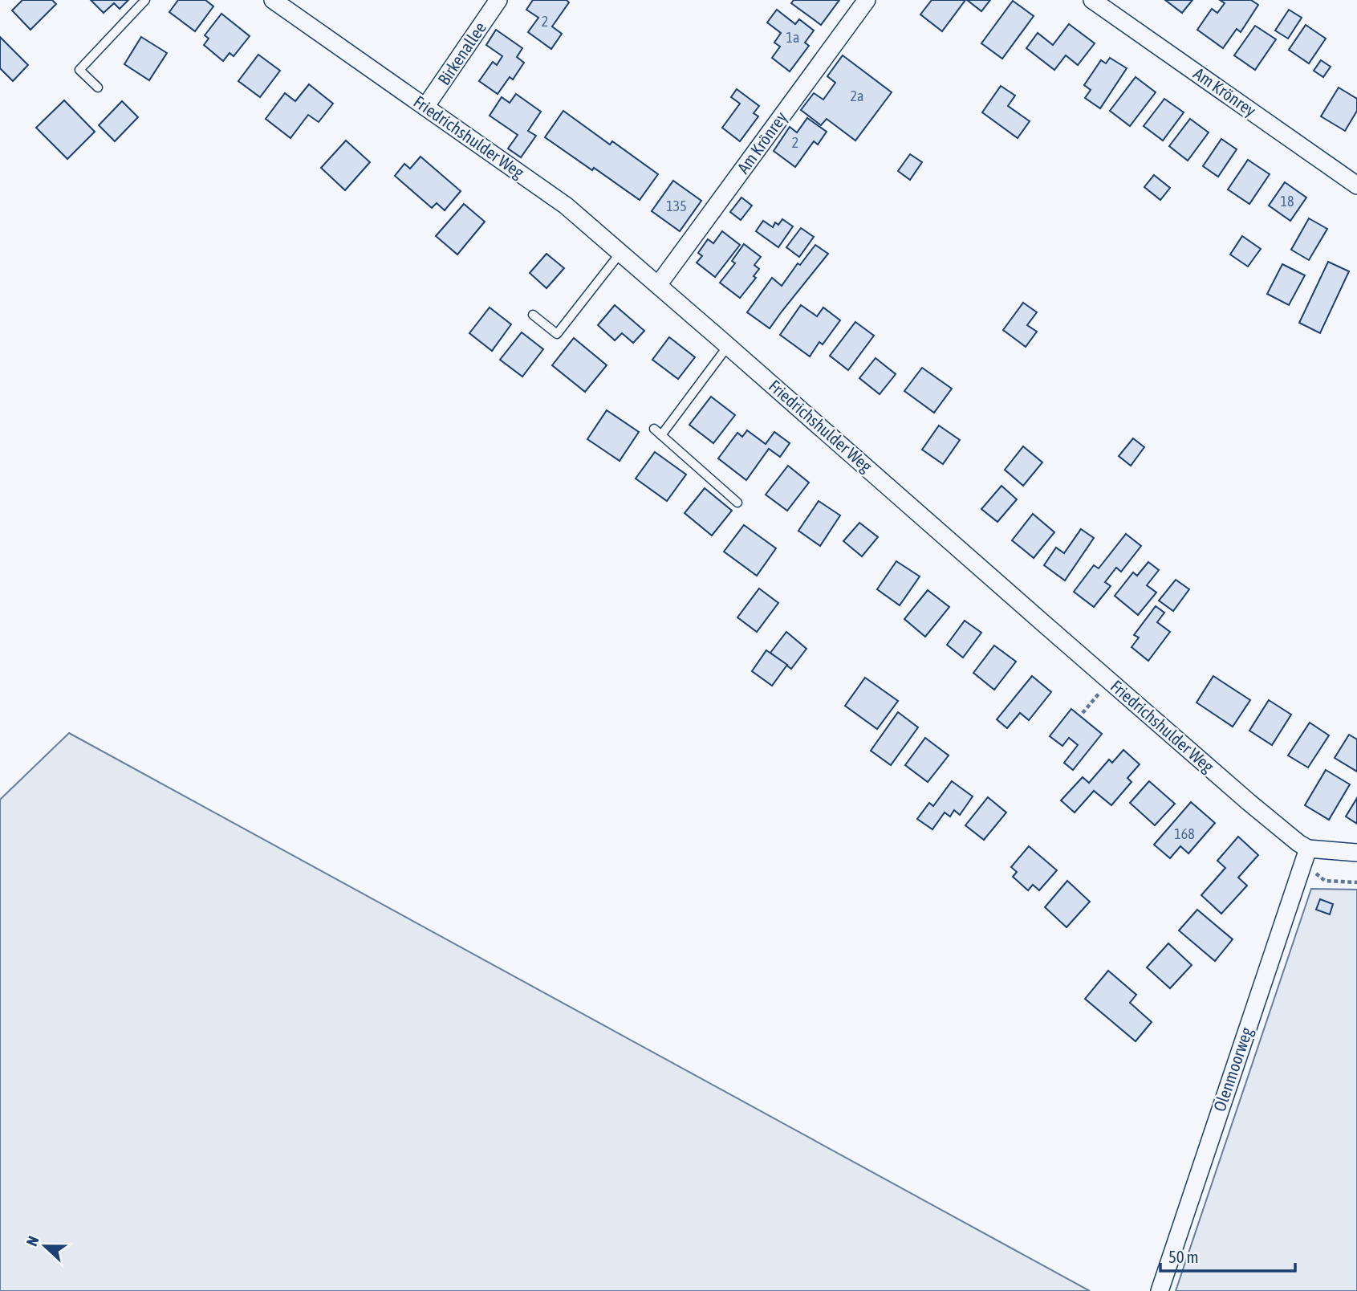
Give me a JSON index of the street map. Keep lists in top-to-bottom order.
{
  "streets": {
    "street": [
      "Birkenallee",
      "Am Krönrey",
      "Friedrichshulder Weg",
      "Olenmoorweg"
    ]
  },
  "crossings": [
    ["Birkenallee", "Friedrichshulder Weg"],
    ["Am Krönrey", "Friedrichshulder Weg"],
    ["Friedrichshulder Weg", "Olenmoorweg"]
  ],
  "house_numbers": [
    "2",
    "1a",
    "2a",
    "2",
    "18",
    "135",
    "168"
  ],
  "scale_bar": "50 m",
  "north": "left"
}
